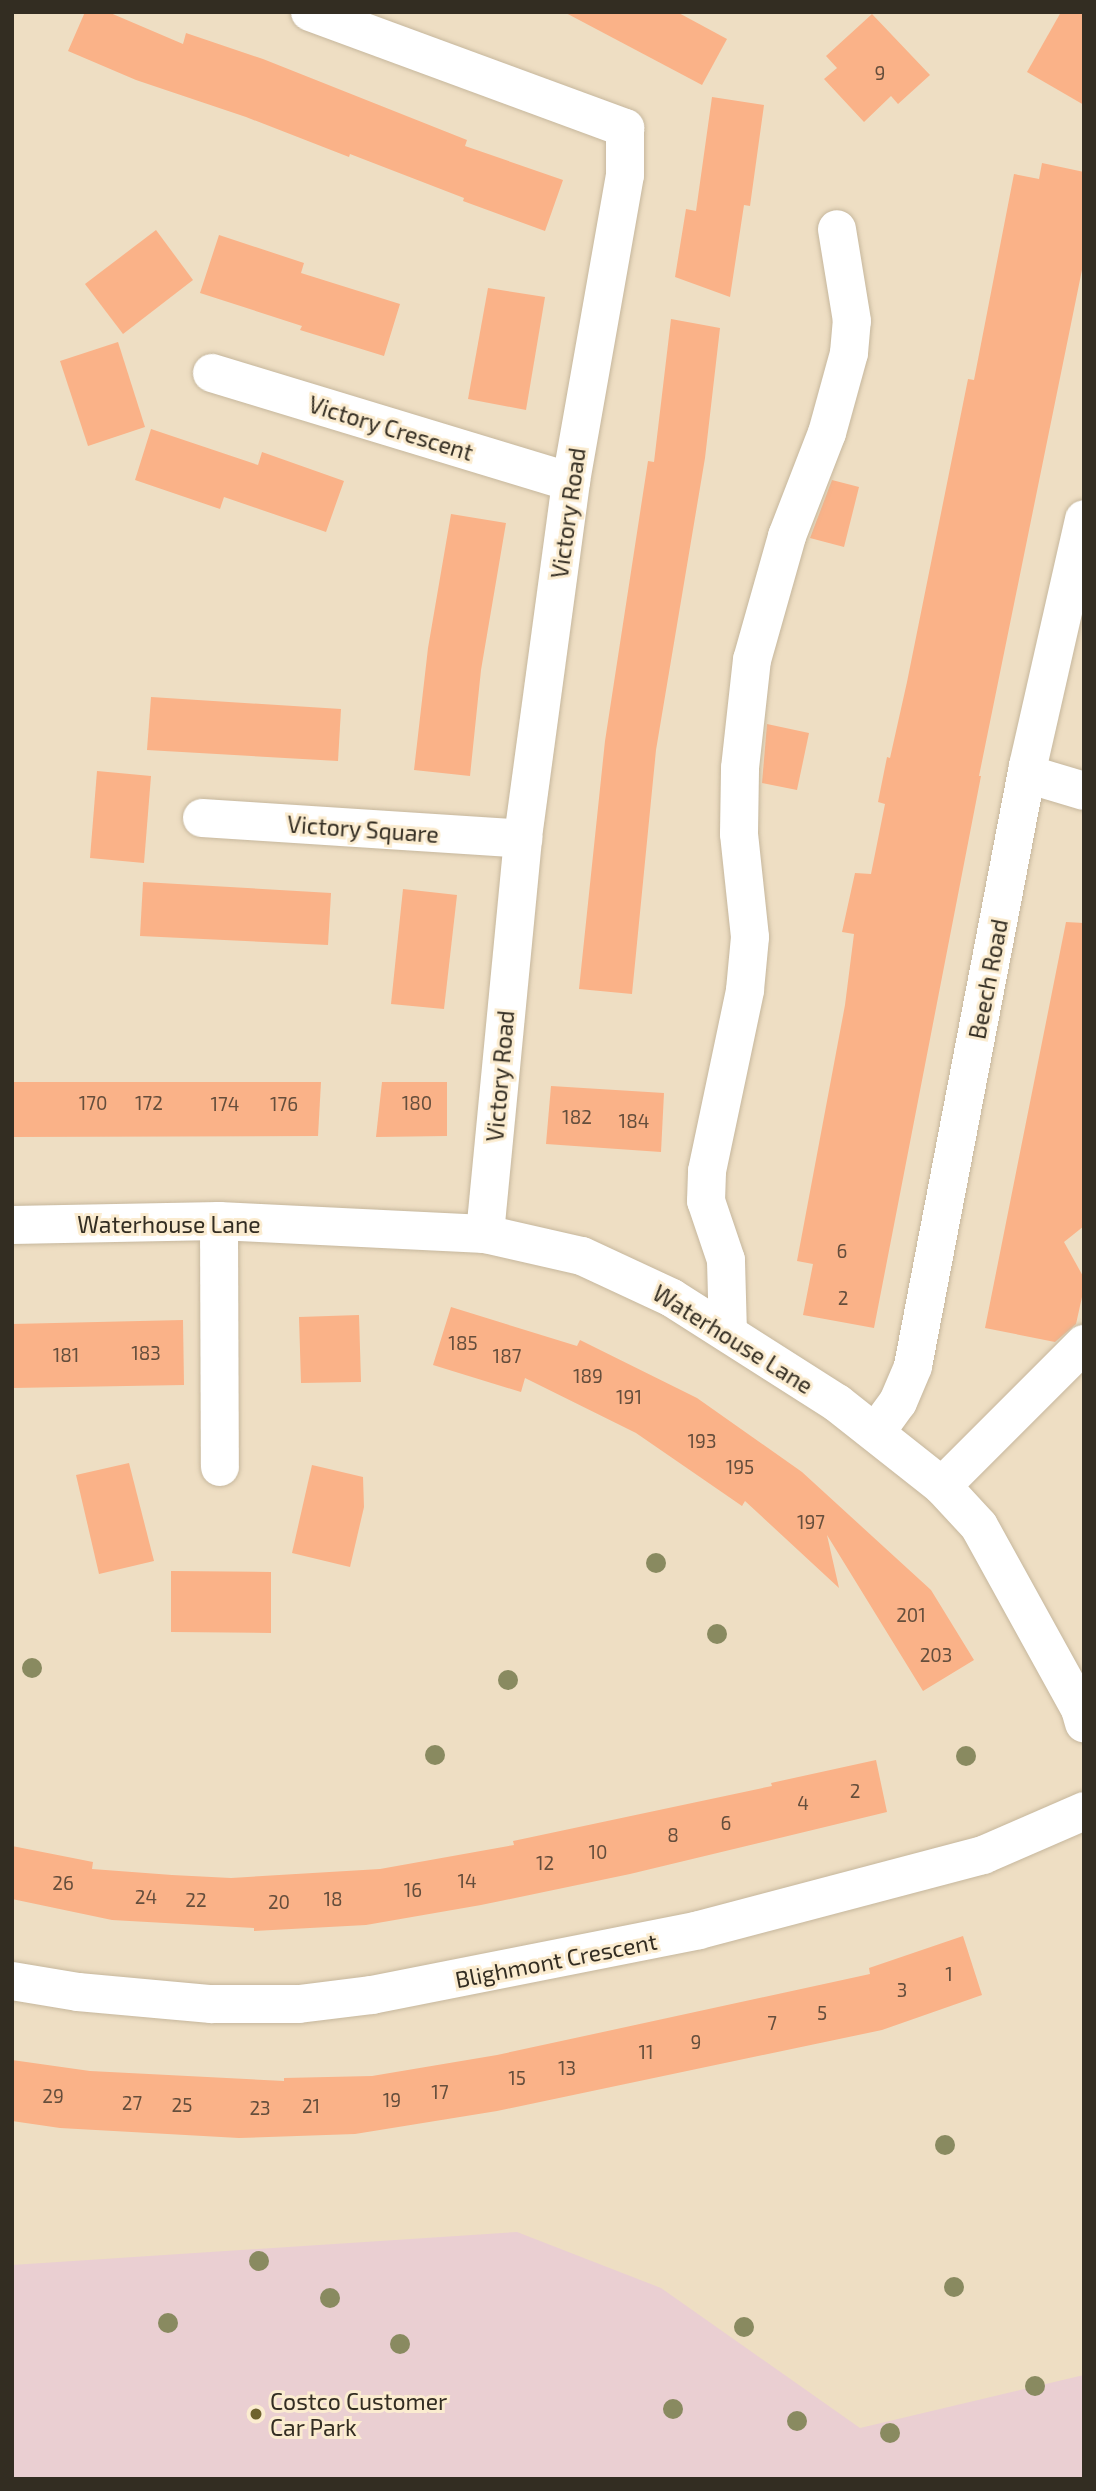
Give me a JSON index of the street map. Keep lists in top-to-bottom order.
{
  "streets": {
    "street": [
      "Victory Crescent",
      "Victory Road",
      "Victory Square",
      "Beech Road",
      "Waterhouse Lane",
      "Blighmont Crescent"
    ]
  },
  "crossings": [
    ["Victory Crescent", "Victory Road"],
    ["Victory Road", "Victory Square"],
    ["Victory Road", "Waterhouse Lane"],
    ["Beech Road", "Waterhouse Lane"]
  ],
  "places": ["Costco Customer Car Park"],
  "house_numbers": [
    "9",
    "170",
    "172",
    "180",
    "174",
    "176",
    "182",
    "184",
    "6",
    "2",
    "185",
    "183",
    "181",
    "187",
    "189",
    "191",
    "193",
    "195",
    "197",
    "201",
    "203",
    "2",
    "4",
    "6",
    "8",
    "10",
    "12",
    "14",
    "26",
    "16",
    "24",
    "18",
    "22",
    "20",
    "1",
    "3",
    "5",
    "7",
    "9",
    "11",
    "13",
    "15",
    "17",
    "29",
    "19",
    "27",
    "25",
    "21",
    "23"
  ]
}
